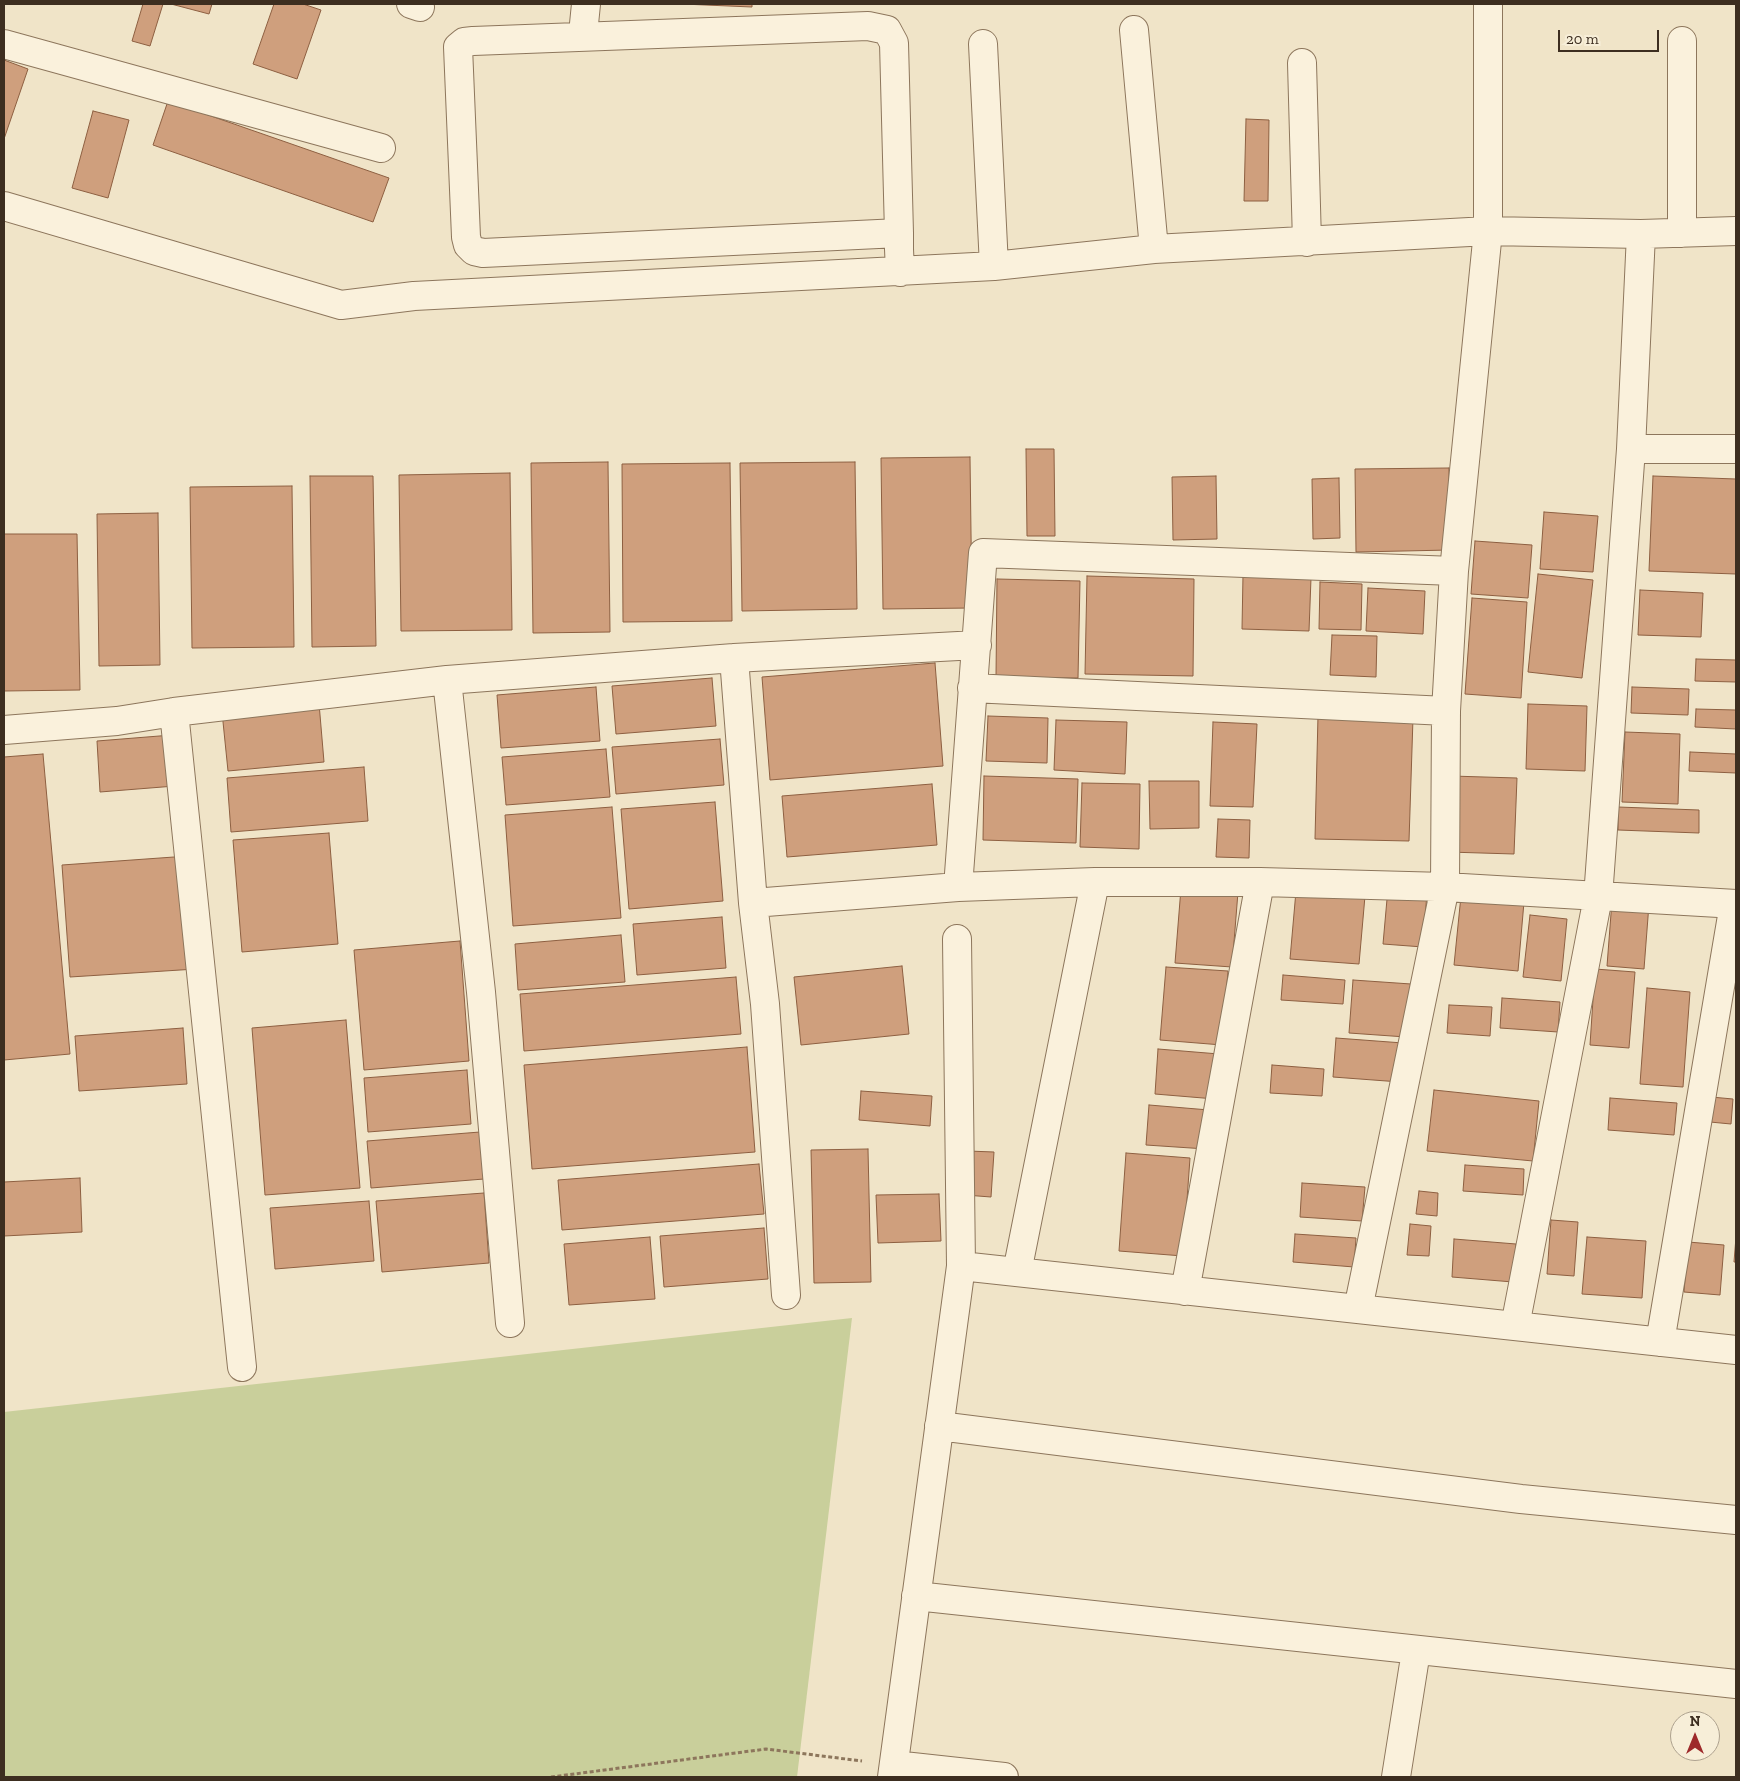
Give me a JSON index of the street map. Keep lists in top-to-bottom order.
{
  "scale_bar": "20 m",
  "north": "top"
}
